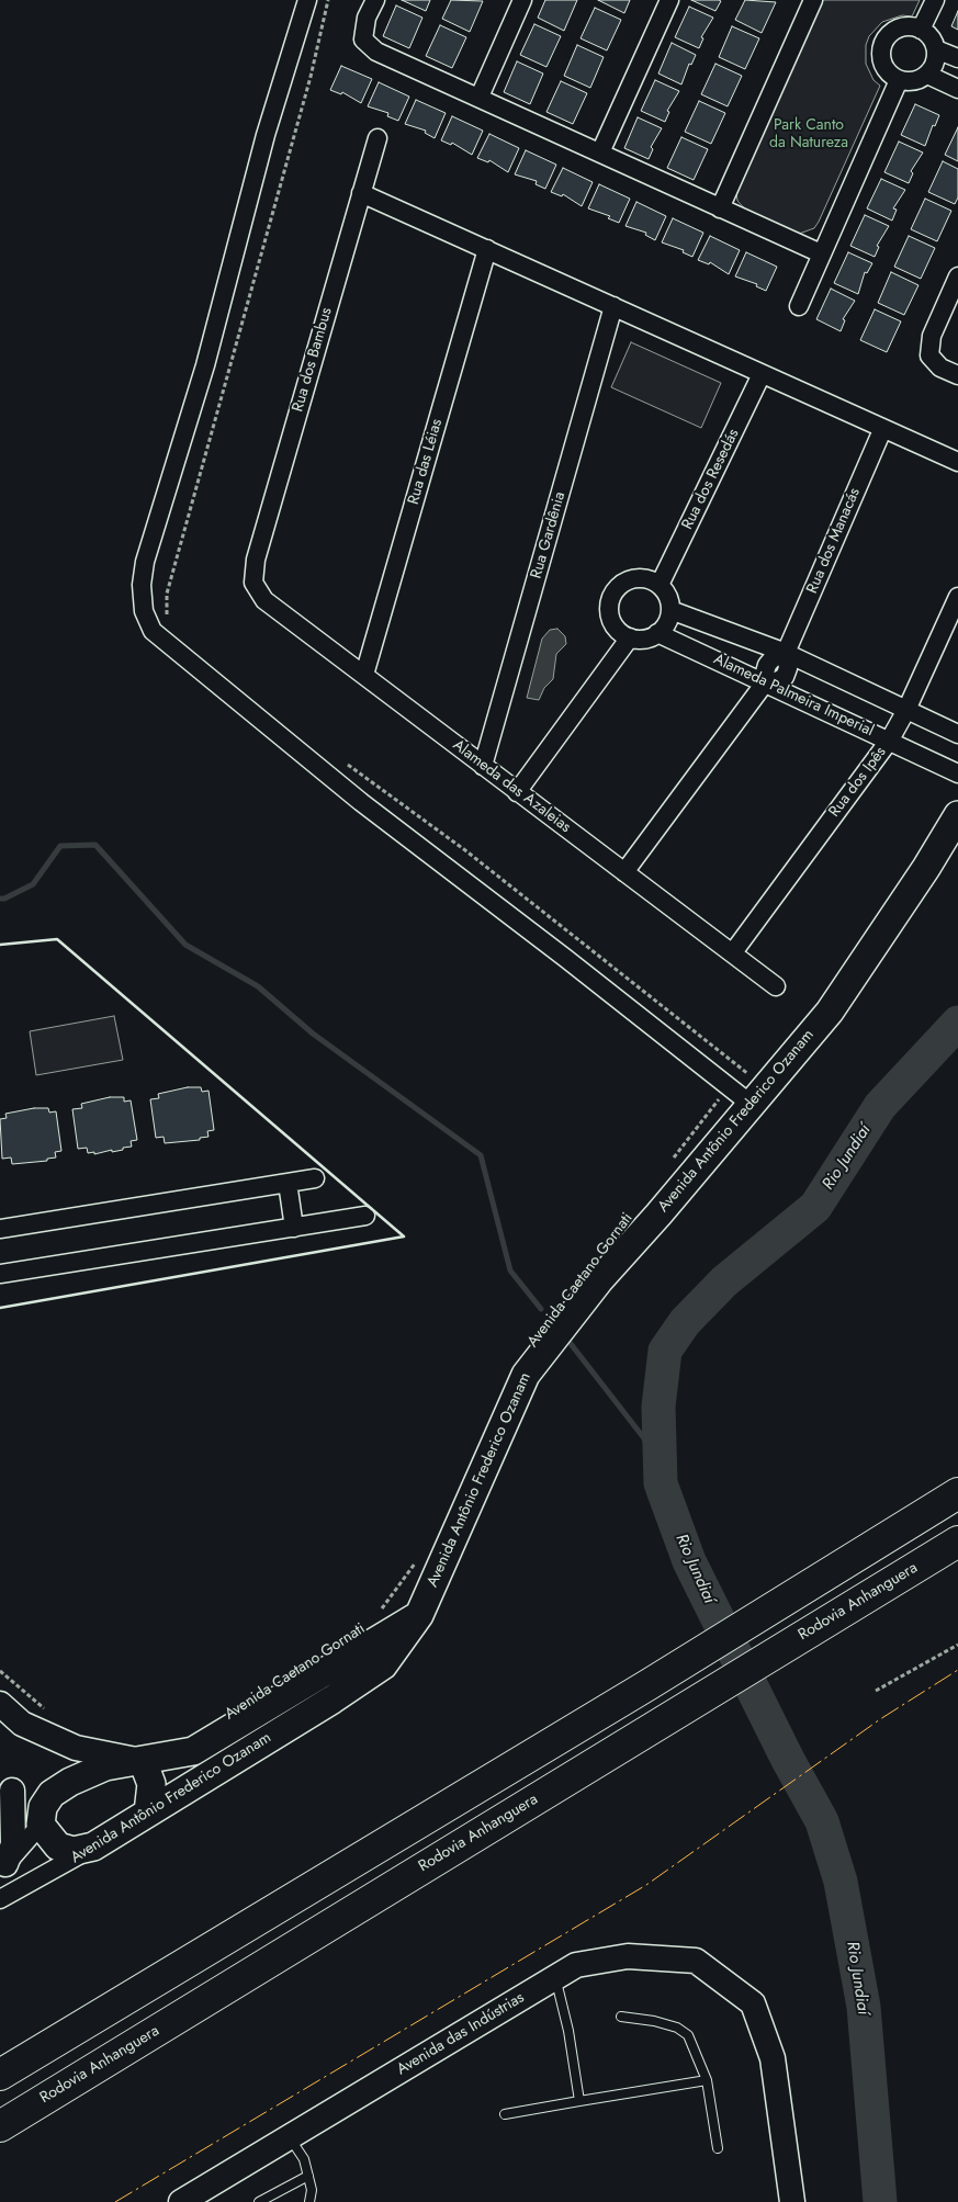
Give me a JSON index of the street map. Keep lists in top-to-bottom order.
{
  "streets": {
    "highway": ["Rodovia Anhanguera"],
    "main road": ["Avenida Antônio Frederico Ozanam"],
    "street": [
      "Rua dos Bambus",
      "Rua das Léias",
      "Rua dos Resedás",
      "Rua Gardênia",
      "Rua dos Manacás",
      "Alameda Palmeira Imperial",
      "Rua dos Ipês",
      "Alameda das Azaleias",
      "Avenida das Indústrias"
    ],
    "path": ["Avenida Caetano Gornati"]
  },
  "crossings": [
    ["Rua dos Bambus", "Alameda das Azaleias"],
    ["Rua das Léias", "Alameda das Azaleias"],
    ["Rua dos Resedás", "Alameda Palmeira Imperial"],
    ["Rua Gardênia", "Alameda das Azaleias"],
    ["Rua dos Manacás", "Alameda Palmeira Imperial"],
    ["Rua dos Manacás", "Alameda das Azaleias"],
    ["Alameda Palmeira Imperial", "Rua dos Ipês"],
    ["Rua dos Ipês", "Alameda das Azaleias"]
  ],
  "water": ["Rio Jundiaí"],
  "parks": ["Park Canto da Natureza"]
}
